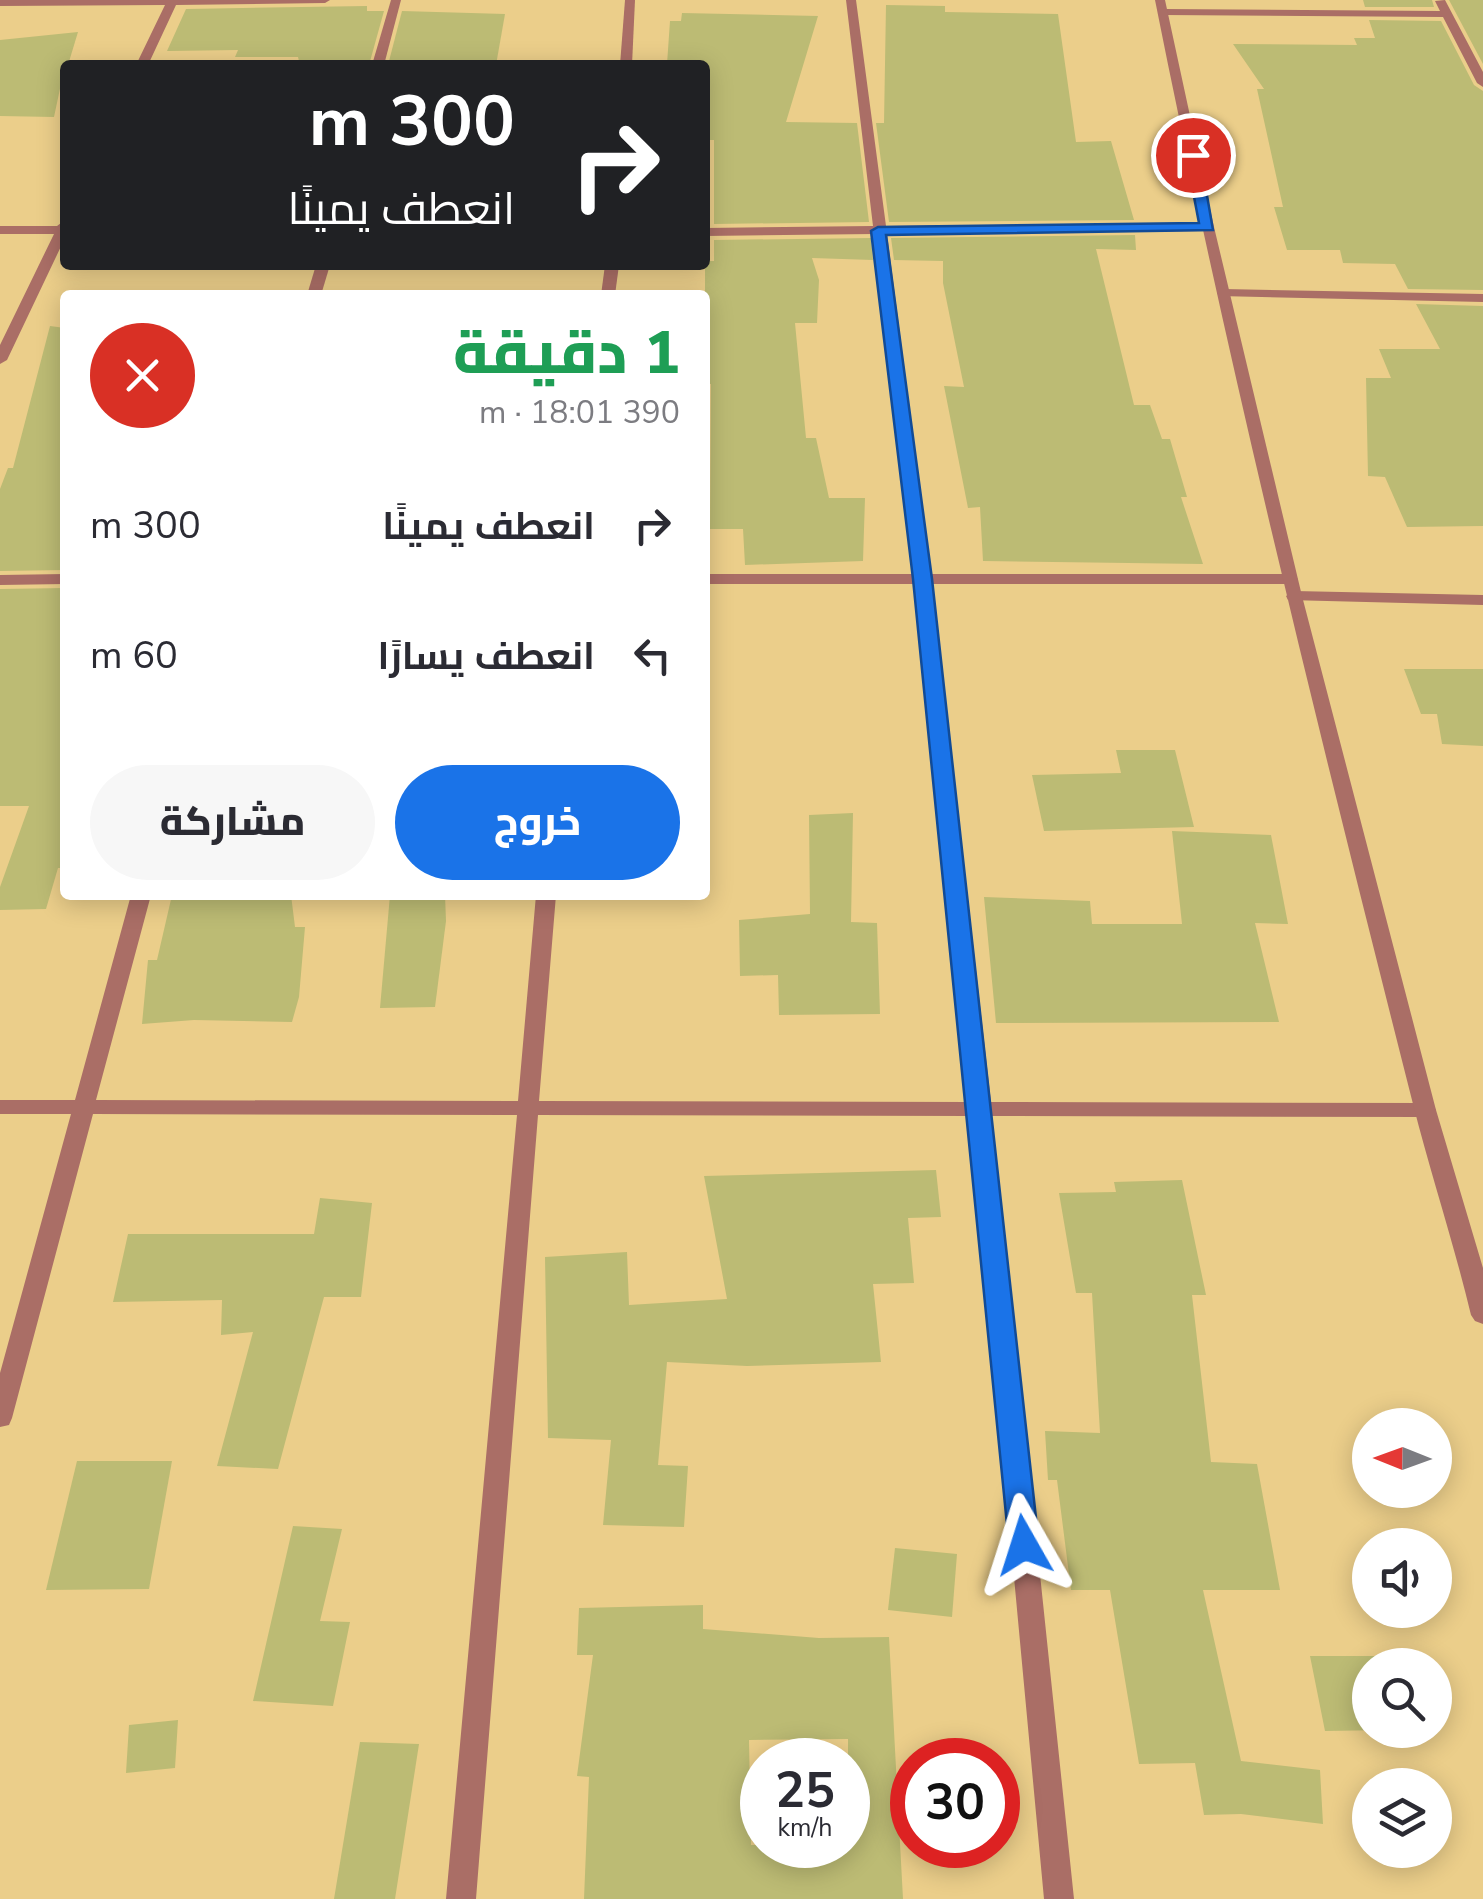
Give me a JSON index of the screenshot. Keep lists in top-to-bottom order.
{
  "north": "left",
  "page": {
    "turn": ["300 m", "انعطف يمينًا"],
    "heading": ["1 دقيقة", "390 m · 18:01"],
    "list": [
      {
        "name": "انعطف يمينًا",
        "value": "300 m"
      },
      {
        "name": "انعطف يسارًا",
        "value": "60 m"
      }
    ],
    "buttons": ["خروج", "مشاركة"],
    "speed": "25 km/h",
    "limit": "30"
  }
}
